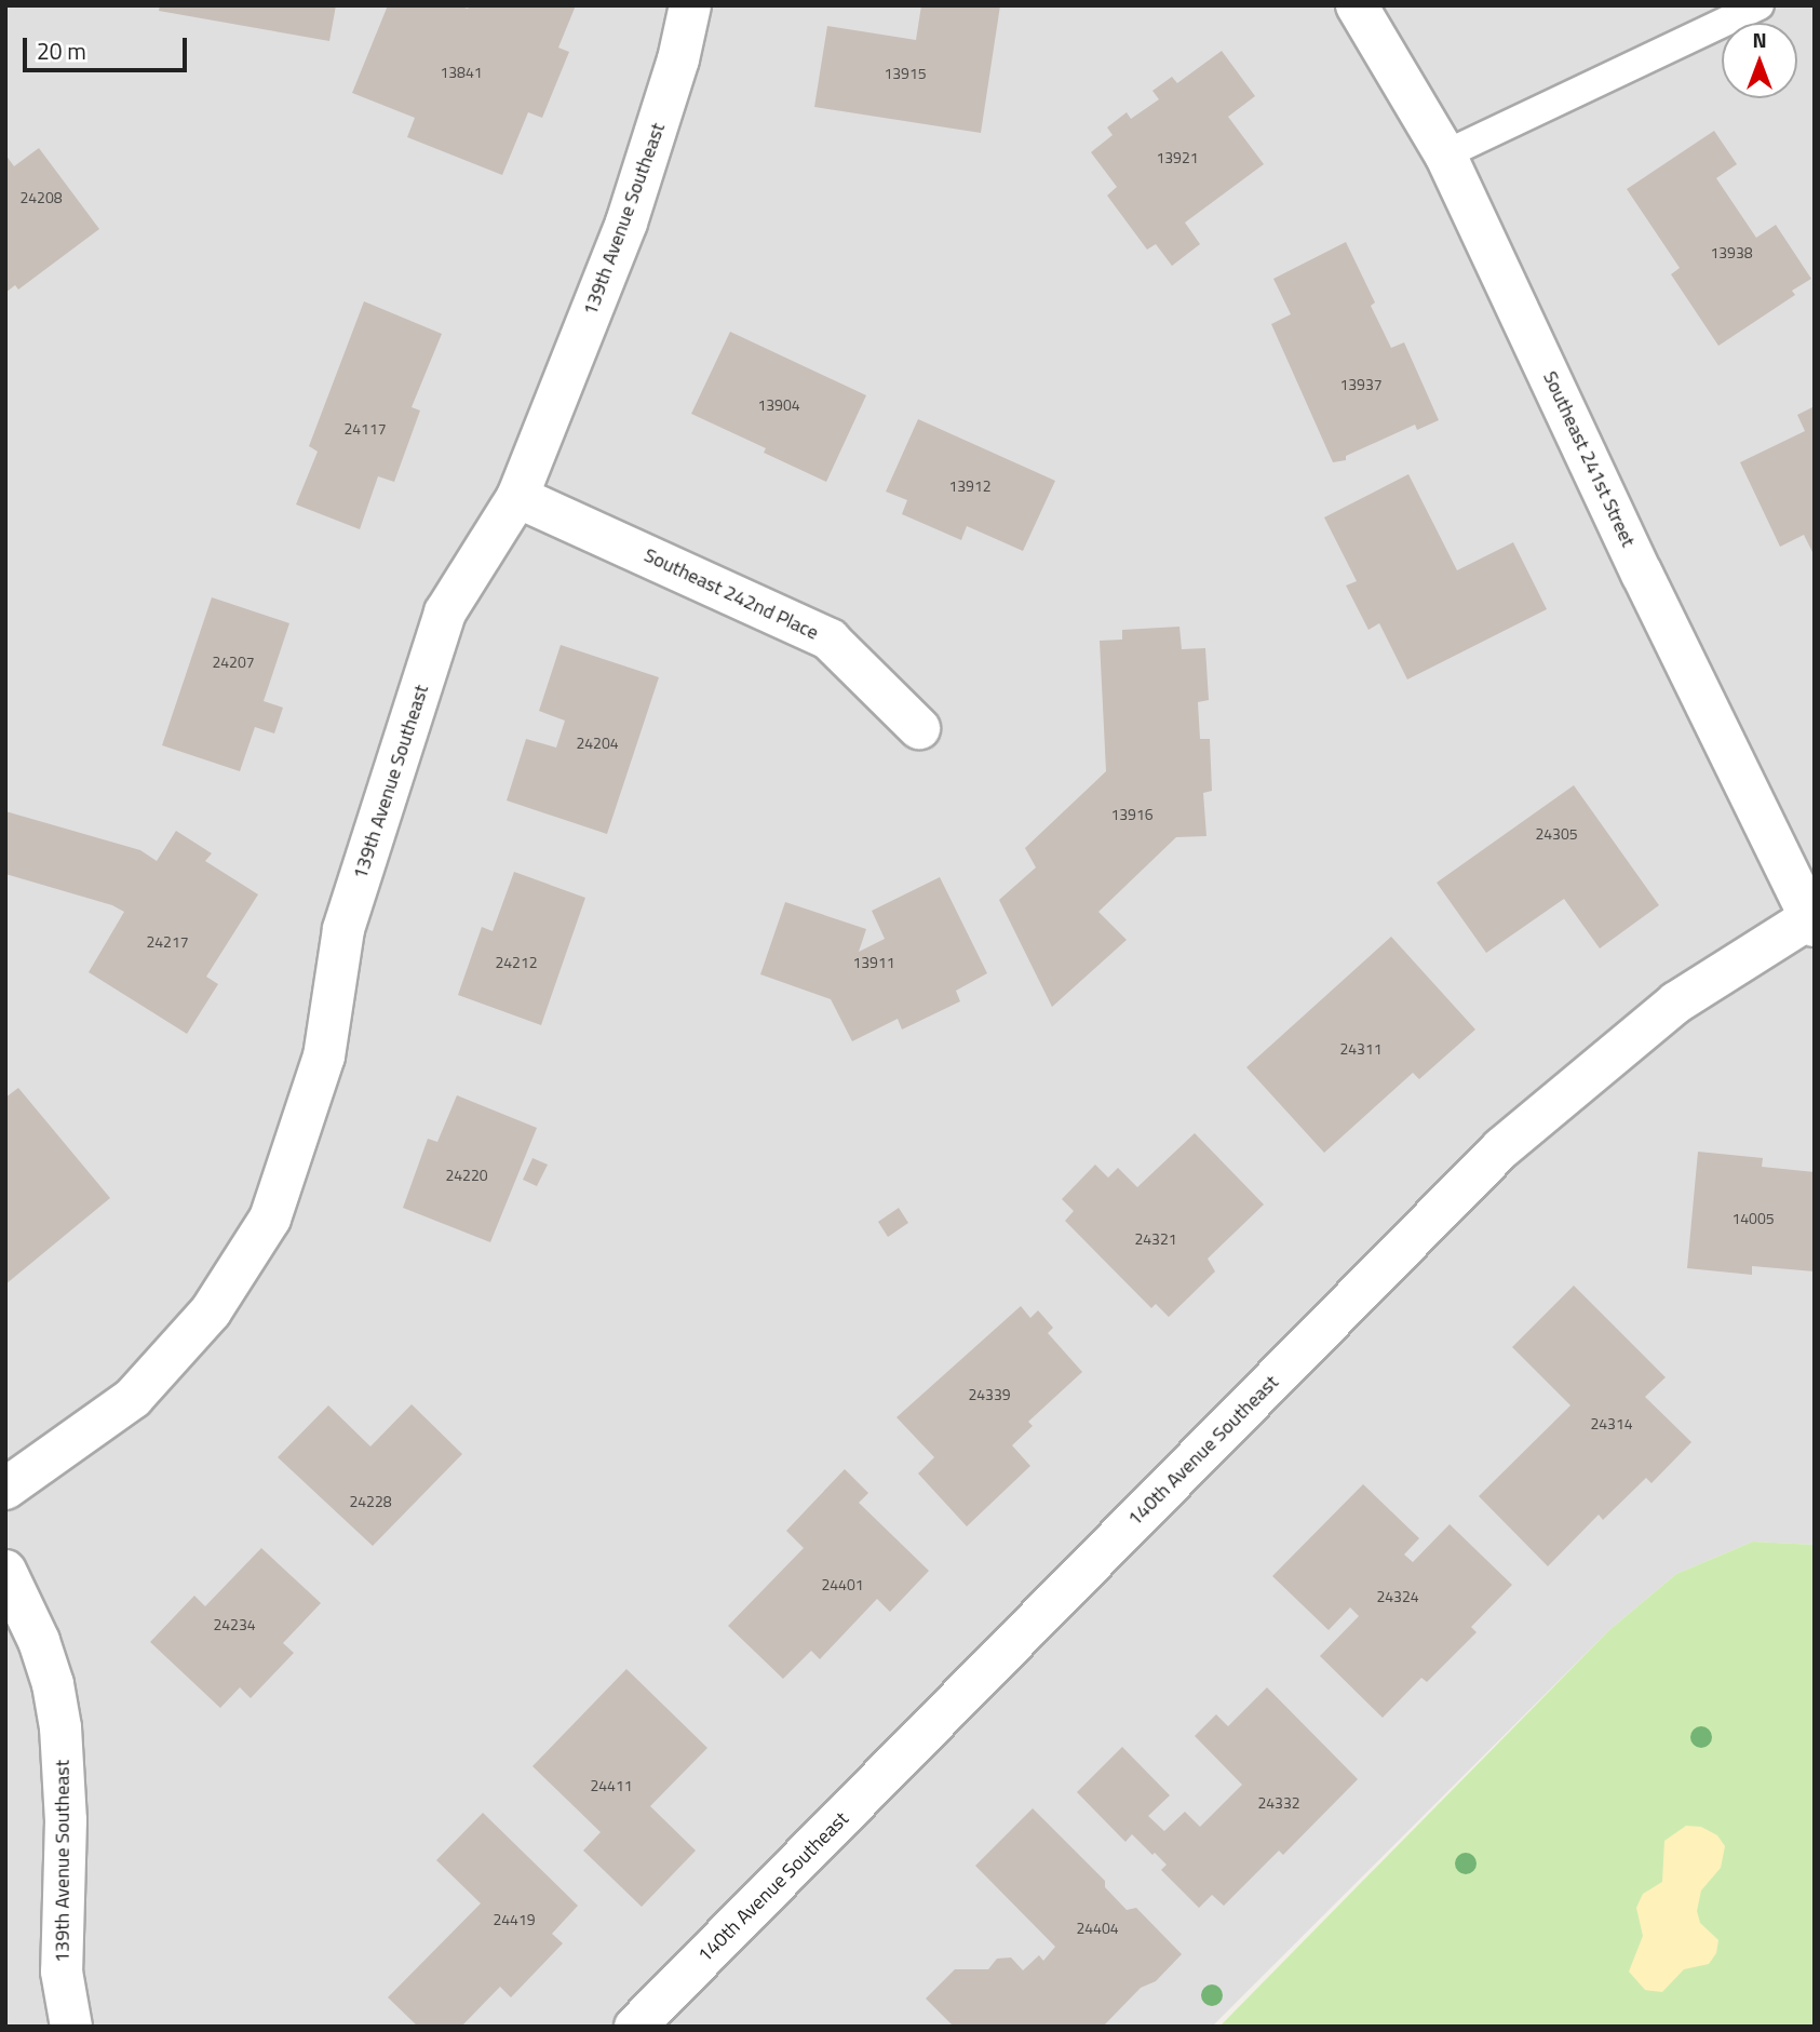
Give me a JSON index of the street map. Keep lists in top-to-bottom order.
{
  "streets": {
    "street": [
      "139th Avenue Southeast",
      "Southeast 241st Street",
      "Southeast 242nd Place",
      "140th Avenue Southeast"
    ]
  },
  "crossings": [
    ["139th Avenue Southeast", "Southeast 242nd Place"],
    ["Southeast 241st Street", "140th Avenue Southeast"]
  ],
  "house_numbers": [
    "13841",
    "13915",
    "13921",
    "24208",
    "13938",
    "13937",
    "13904",
    "24117",
    "13912",
    "24207",
    "24204",
    "13916",
    "24305",
    "24217",
    "24212",
    "13911",
    "24311",
    "24220",
    "14005",
    "24321",
    "24339",
    "24314",
    "24228",
    "24401",
    "24324",
    "24234",
    "24411",
    "24332",
    "24419",
    "24404"
  ],
  "scale_bar": "20 m",
  "north": "top"
}
